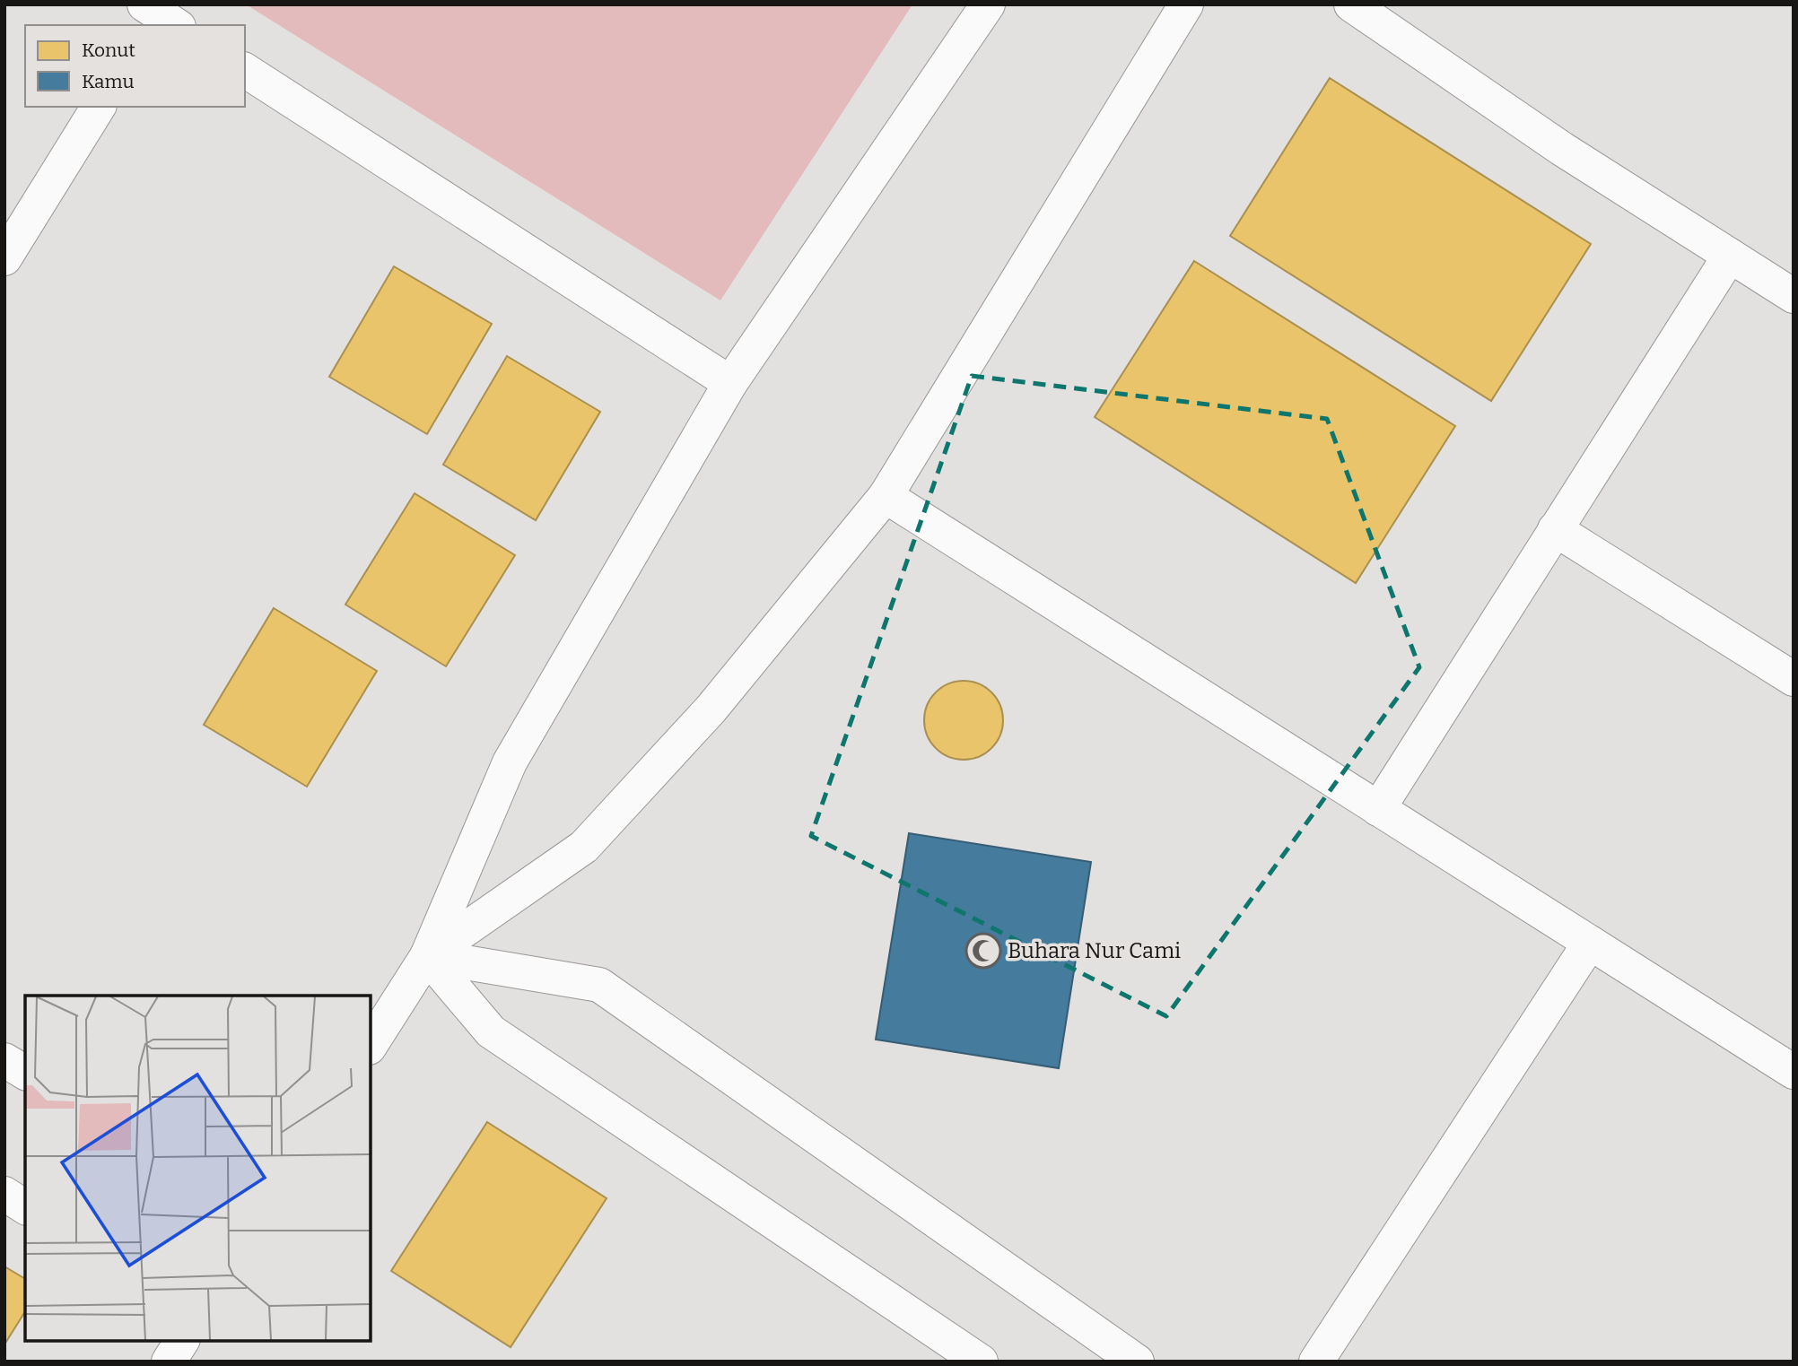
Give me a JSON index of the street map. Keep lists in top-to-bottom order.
{
  "places": {
    "mosque": ["Buhara Nur Cami"]
  },
  "legend": ["Konut", "Kamu"]
}
